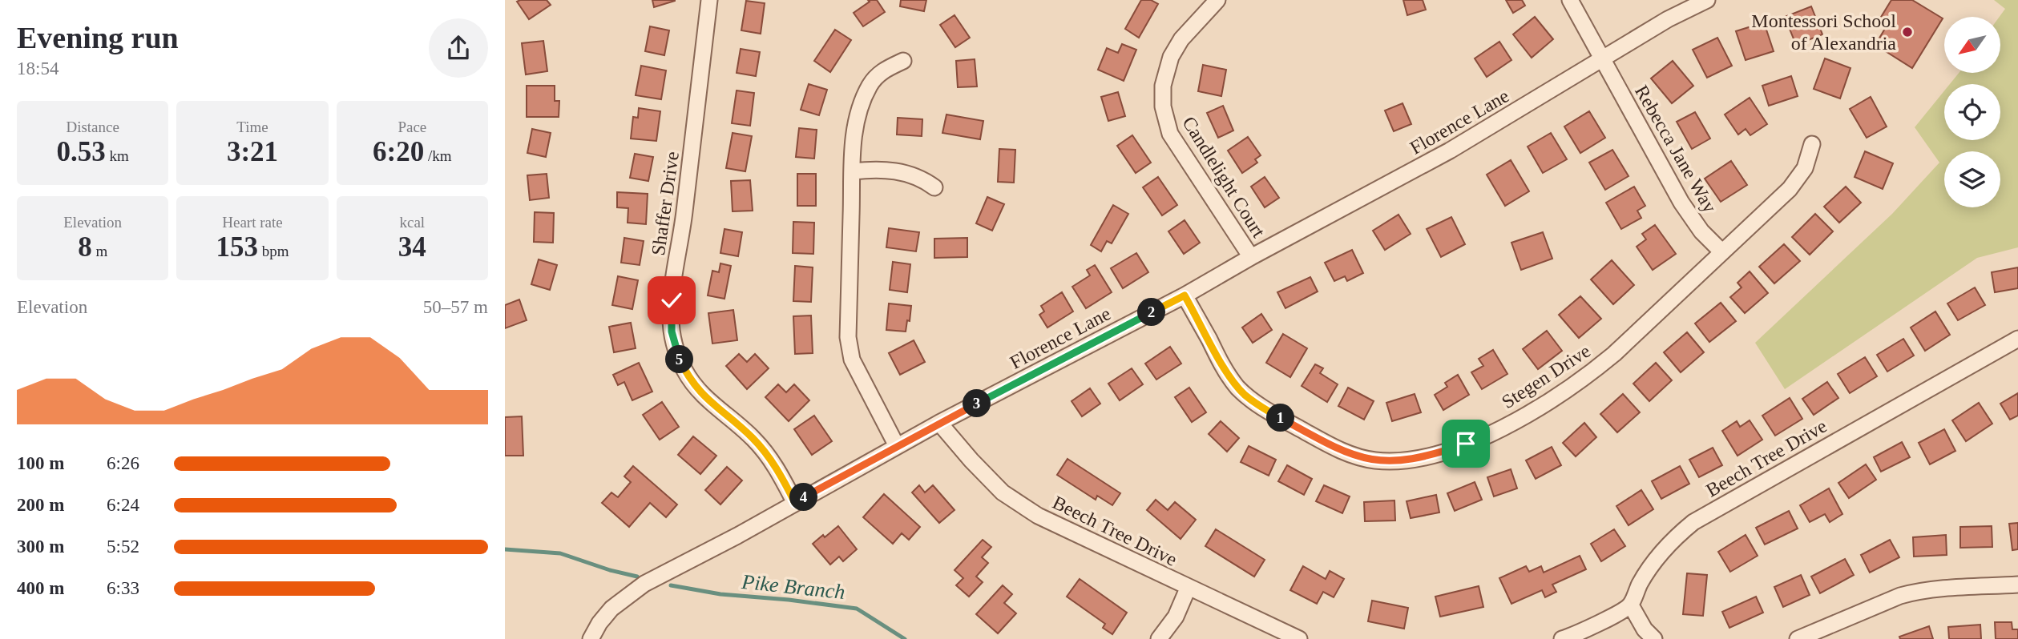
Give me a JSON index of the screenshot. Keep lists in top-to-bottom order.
{
  "streets": {
    "street": [
      "Florence Lane",
      "Rebecca Jane Way",
      "Candlelight Court",
      "Shaffer Drive",
      "Stegen Drive",
      "Beech Tree Drive"
    ]
  },
  "crossings": [
    ["Florence Lane", "Rebecca Jane Way"],
    ["Florence Lane", "Candlelight Court"],
    ["Florence Lane", "Shaffer Drive"],
    ["Florence Lane", "Stegen Drive"],
    ["Florence Lane", "Beech Tree Drive"],
    ["Rebecca Jane Way", "Stegen Drive"]
  ],
  "water": ["Pike Branch"],
  "places": ["Montessori School of Alexandria"],
  "north": "bottom left",
  "page": {
    "heading": ["Evening run", "18:54"],
    "stats": [
      ["Distance", "0.53 km"],
      ["Time", "3:21"],
      ["Pace", "6:20 /km"],
      ["Elevation", "8 m"],
      ["Heart rate", "153 bpm"],
      ["kcal", "34"]
    ],
    "chart": ["Elevation", "50–57 m"],
    "pins": [
      "2",
      "5",
      "3",
      "1",
      "4"
    ],
    "list": [
      {
        "name": "100 m",
        "note": "6:26"
      },
      {
        "name": "200 m",
        "note": "6:24"
      },
      {
        "name": "300 m",
        "note": "5:52"
      },
      {
        "name": "400 m",
        "note": "6:33"
      }
    ]
  }
}
